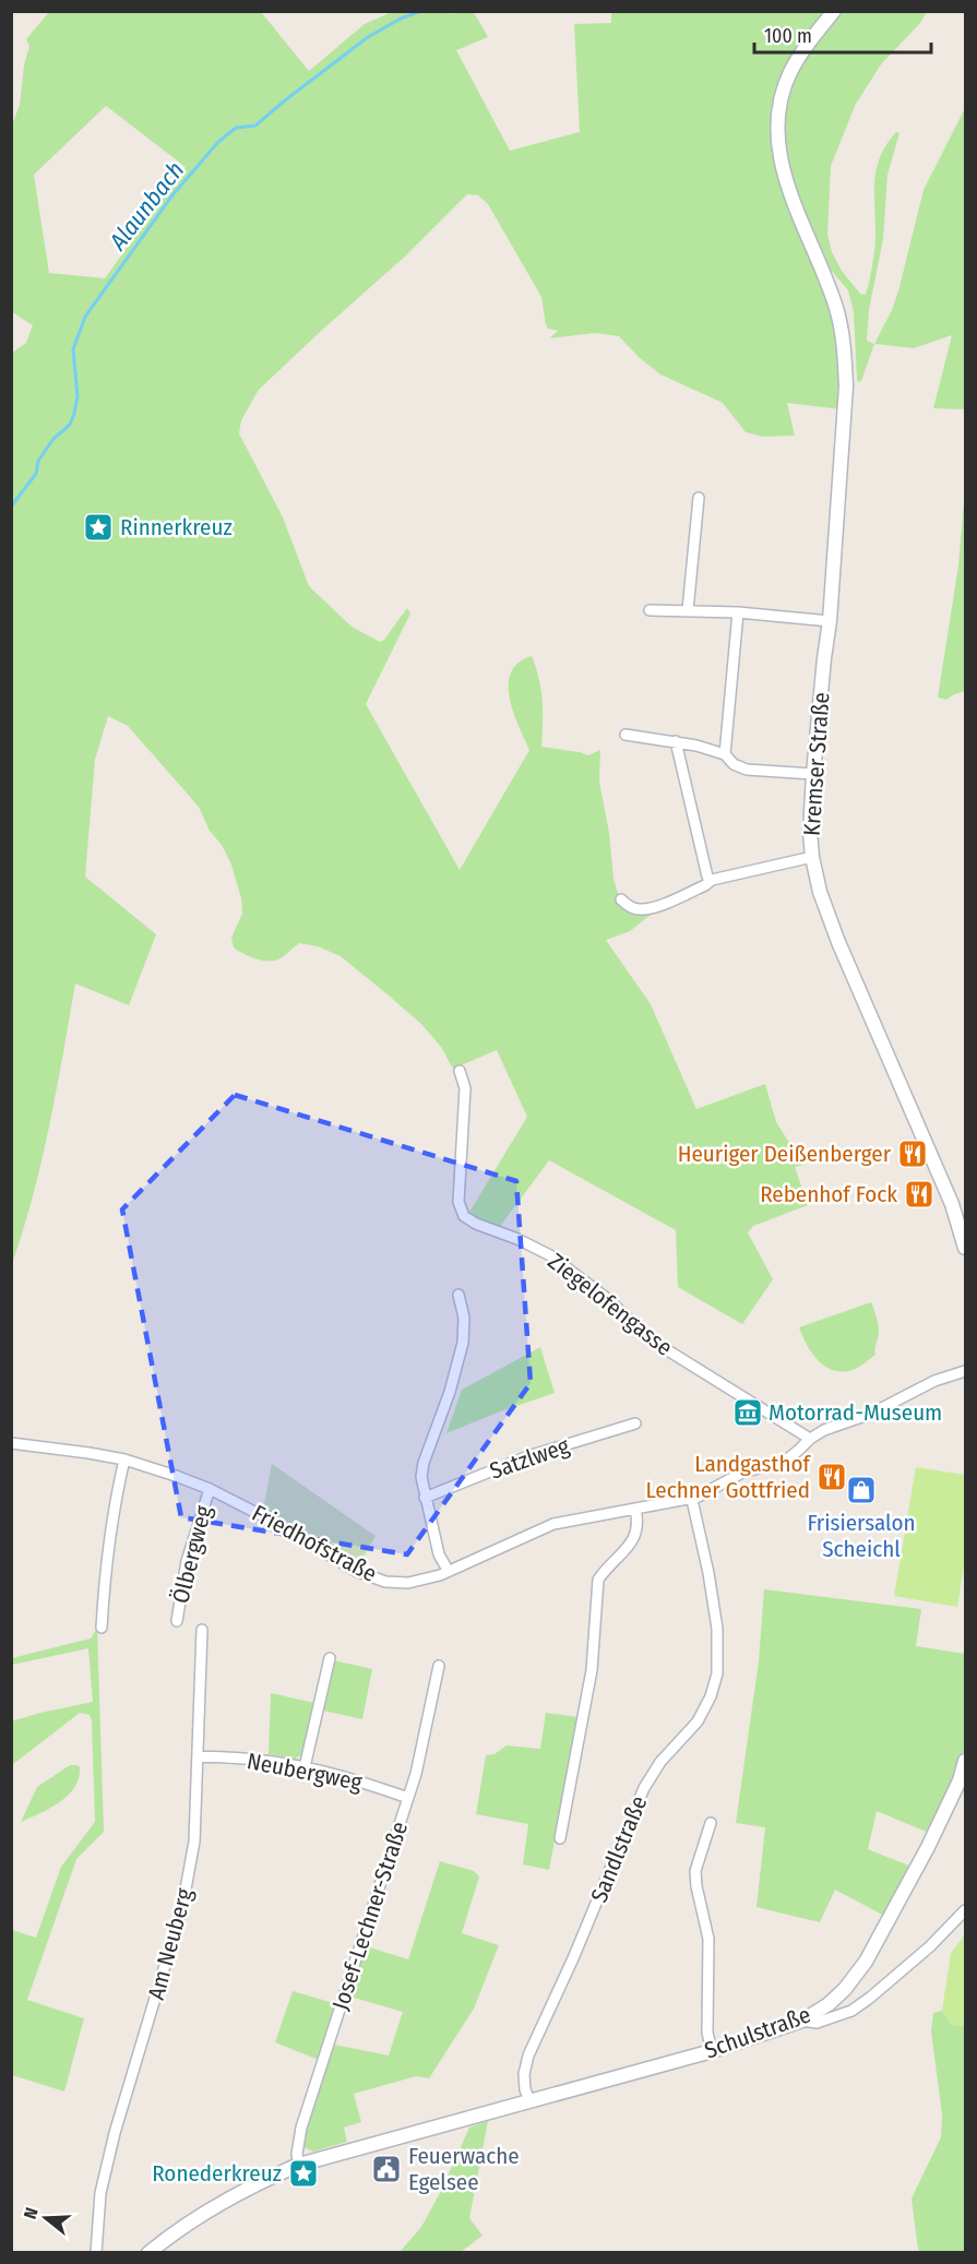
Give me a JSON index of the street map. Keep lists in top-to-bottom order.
{
  "streets": {
    "street": [
      "Kremser Straße",
      "Ziegelofengasse",
      "Satzlweg",
      "Friedhofstraße",
      "Ölbergweg",
      "Neubergweg",
      "Sandlstraße",
      "Josef-Lechner-Straße",
      "Am Neuberg",
      "Schulstraße"
    ]
  },
  "crossings": [
    ["Friedhofstraße", "Ölbergweg"],
    ["Friedhofstraße", "Sandlstraße"],
    ["Neubergweg", "Josef-Lechner-Straße"],
    ["Neubergweg", "Am Neuberg"],
    ["Sandlstraße", "Schulstraße"]
  ],
  "water": ["Alaunbach"],
  "places": {
    "place": ["Rinnerkreuz", "Ronederkreuz"],
    "restaurant": ["Heuriger Deißenberger", "Rebenhof Fock", "Landgasthof Lechner Gottfried"],
    "museum": ["Motorrad-Museum"],
    "shop": ["Frisiersalon Scheichl"],
    "public building": ["Feuerwache Egelsee"]
  },
  "scale_bar": "100 m",
  "north": "left"
}
